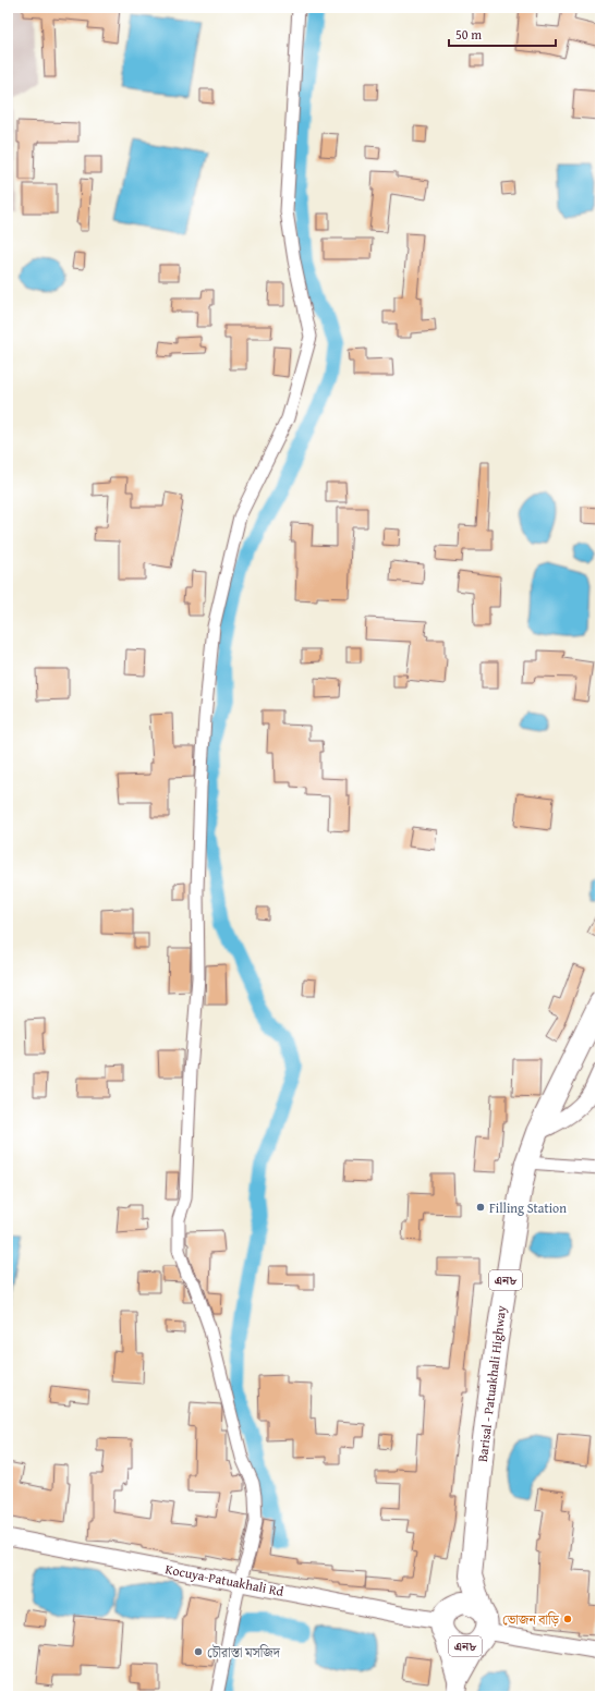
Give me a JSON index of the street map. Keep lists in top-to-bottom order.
{
  "streets": {
    "highway": ["এন৮", "Barisal - Patuakhali Highway"],
    "main road": ["Kocuya-Patuakhali Rd"]
  },
  "crossings": [
    ["এন৮", "Barisal - Patuakhali Highway"],
    ["এন৮", "Kocuya-Patuakhali Rd"],
    ["Barisal - Patuakhali Highway", "Kocuya-Patuakhali Rd"]
  ],
  "places": ["Filling Station", "ভোজন বাড়ি", "চৌরাস্তা মসজিদ"],
  "scale_bar": "50 m"
}
